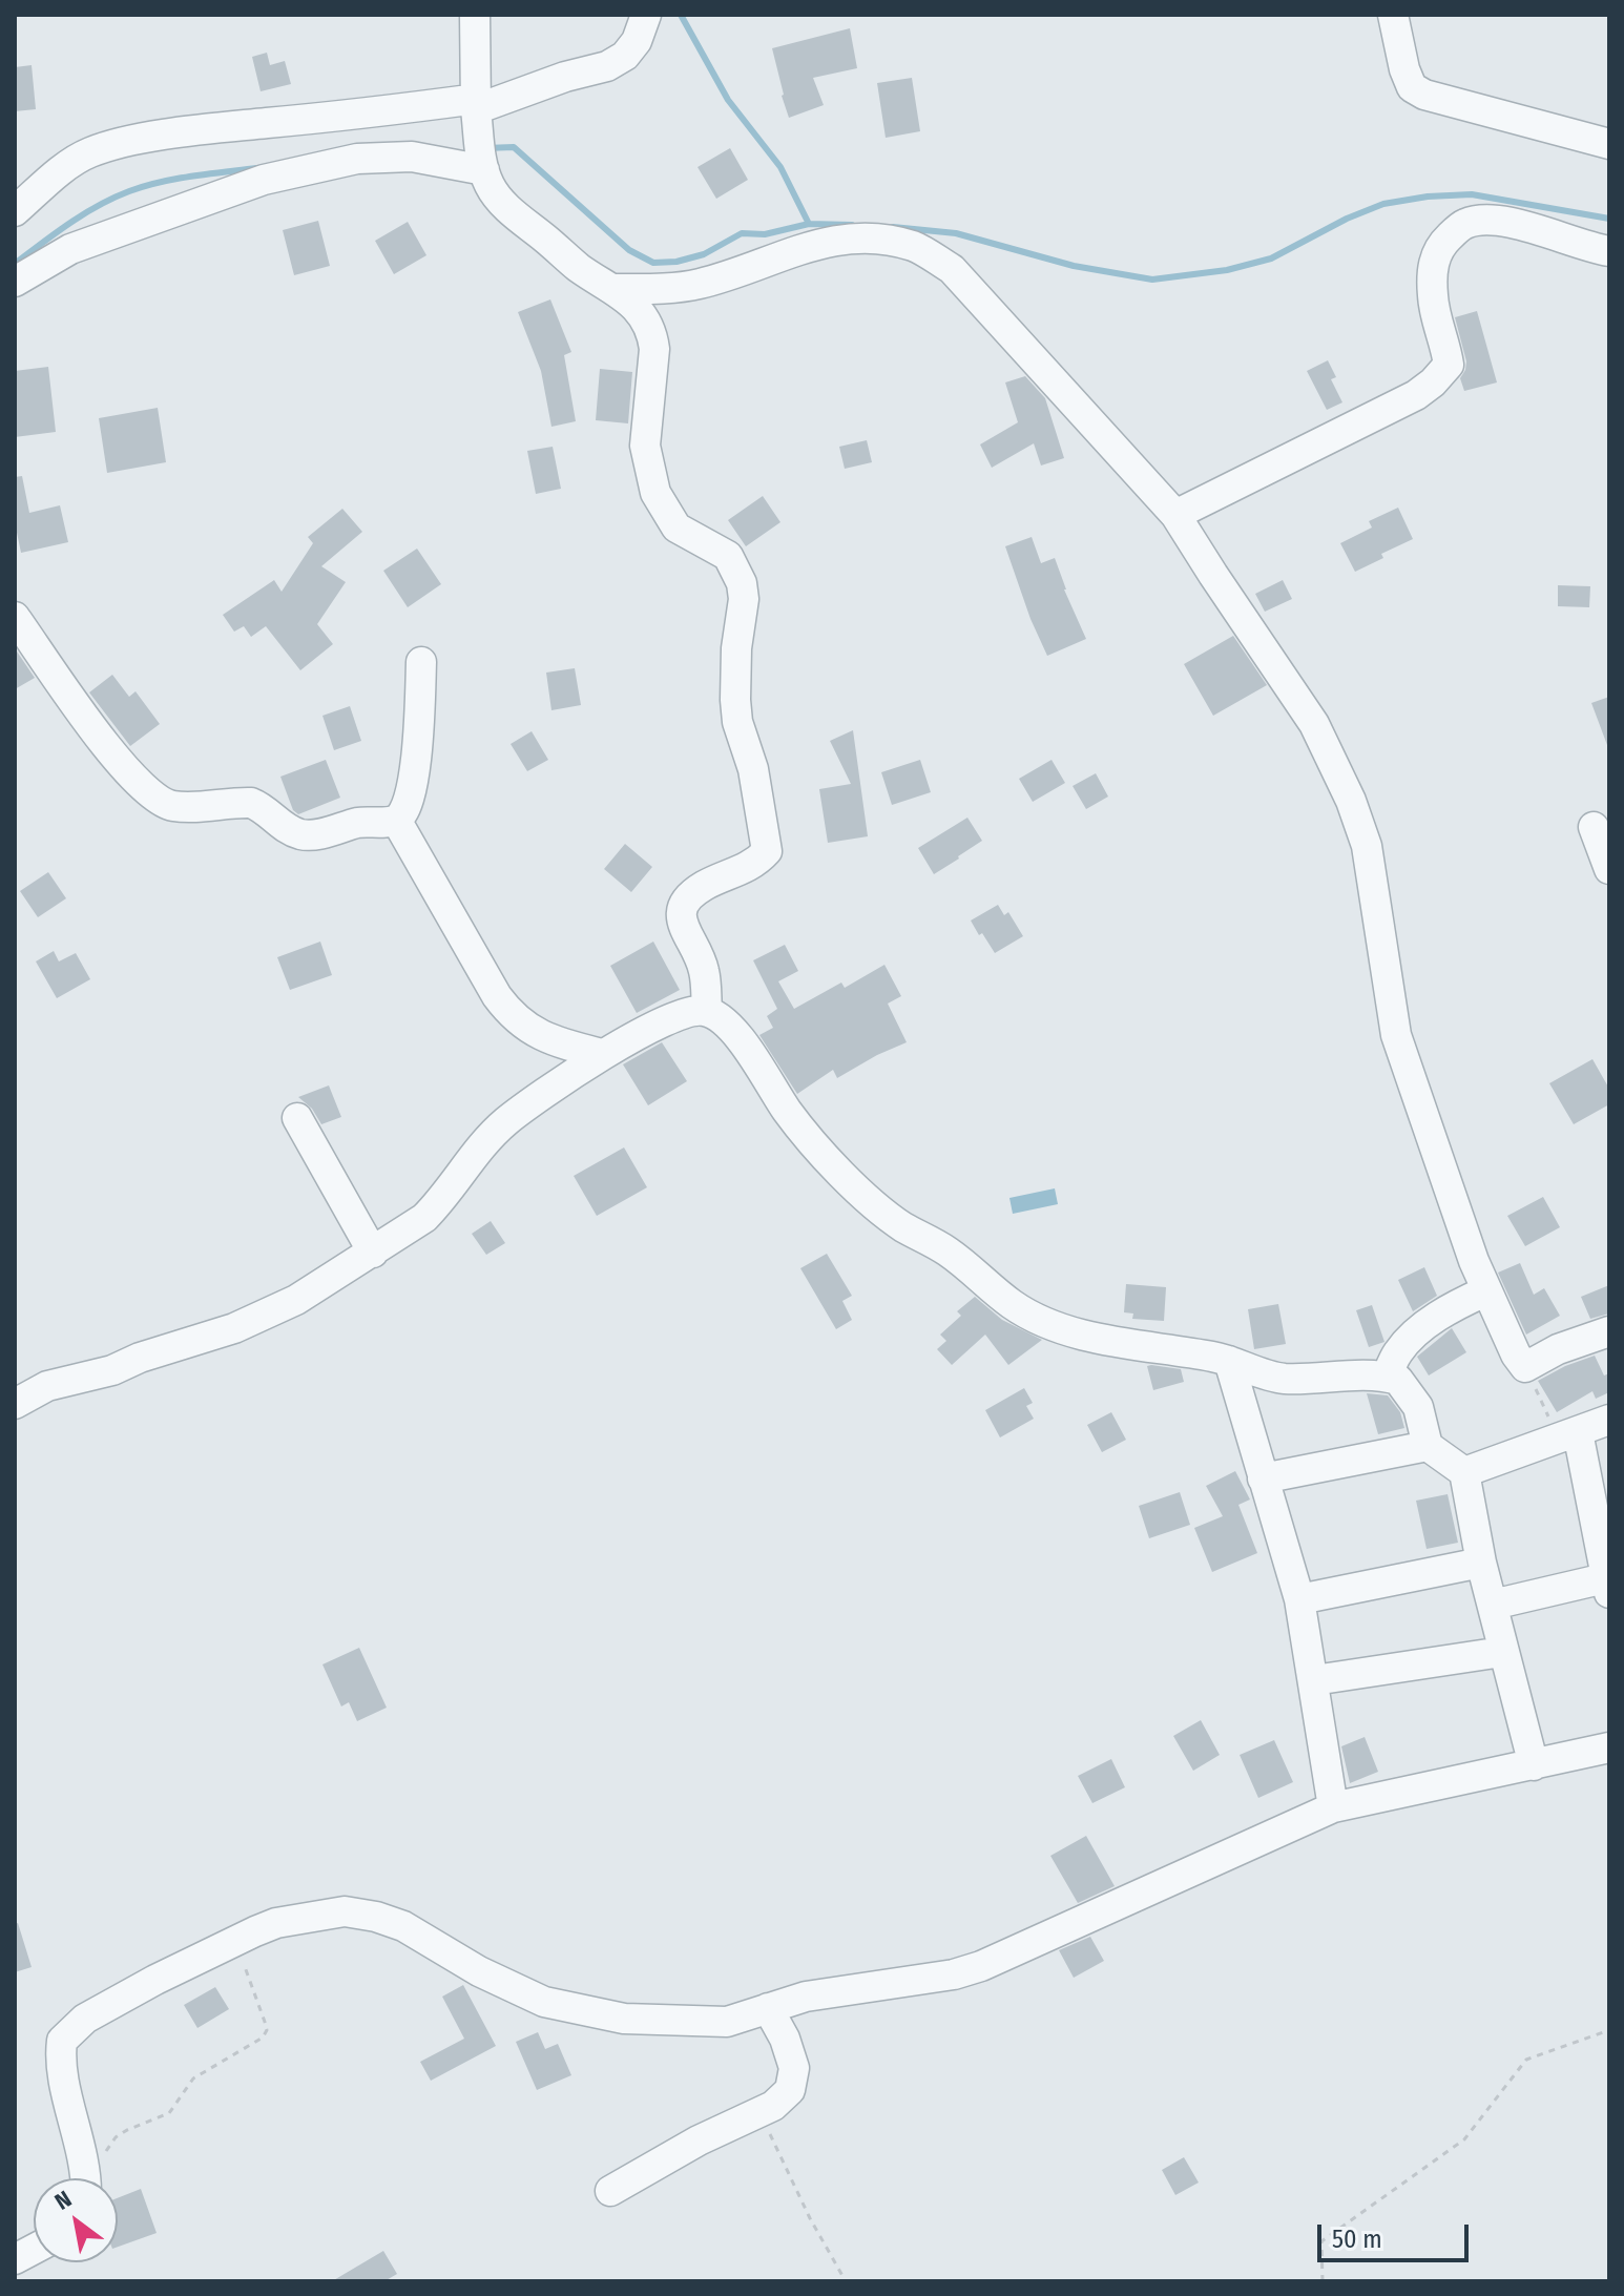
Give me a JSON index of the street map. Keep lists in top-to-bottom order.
{
  "scale_bar": "50 m",
  "north": "top left"
}
